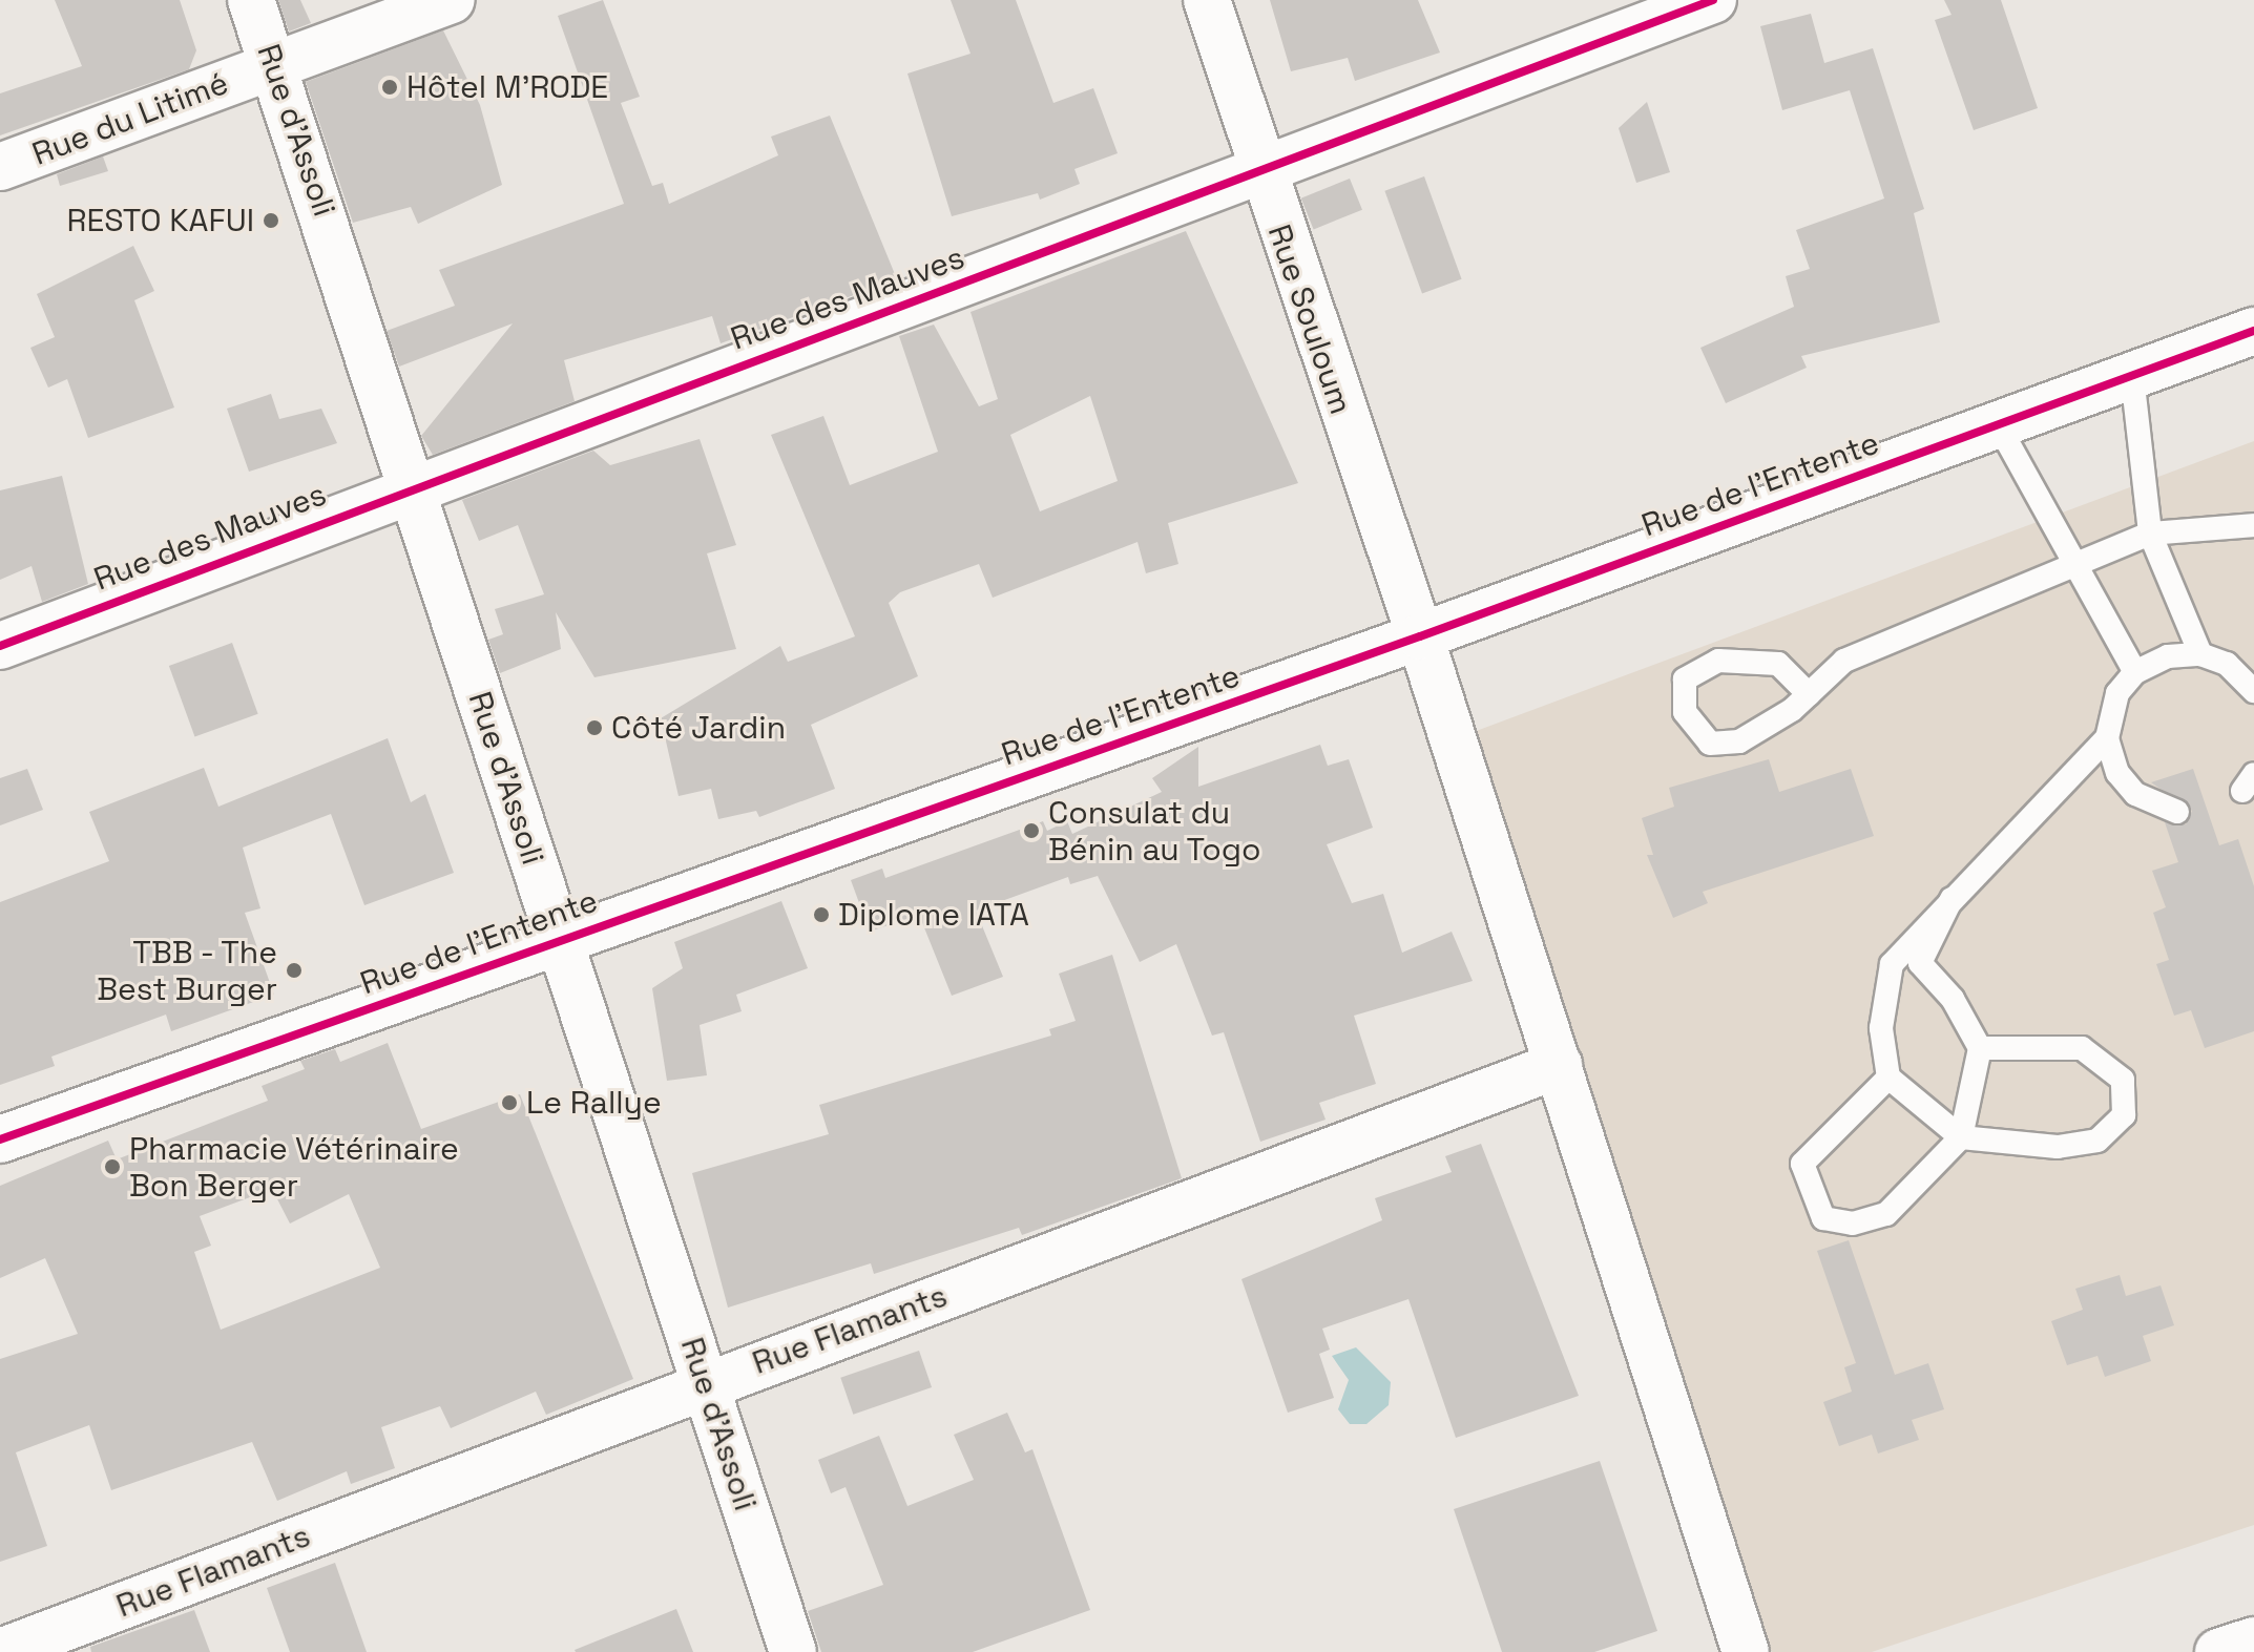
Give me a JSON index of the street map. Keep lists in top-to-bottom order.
{
  "streets": {
    "main road": [
      "Rue du Litimé",
      "Rue d'Assoli",
      "Rue des Mauves",
      "Rue Souloum",
      "Rue de l'Entente",
      "Rue Flamants"
    ]
  },
  "crossings": [
    ["Rue du Litimé", "Rue d'Assoli"],
    ["Rue d'Assoli", "Rue des Mauves"],
    ["Rue d'Assoli", "Rue de l'Entente"],
    ["Rue d'Assoli", "Rue Flamants"],
    ["Rue des Mauves", "Rue Souloum"],
    ["Rue Souloum", "Rue de l'Entente"],
    ["Rue Souloum", "Rue Flamants"]
  ],
  "places": [
    "Hôtel M'RODE",
    "RESTO KAFUI",
    "Côté Jardin",
    "Consulat du Bénin au Togo",
    "Diplome IATA",
    "TBB - The Best Burger",
    "Le Rallye",
    "Pharmacie Vétérinaire Bon Berger"
  ]
}
